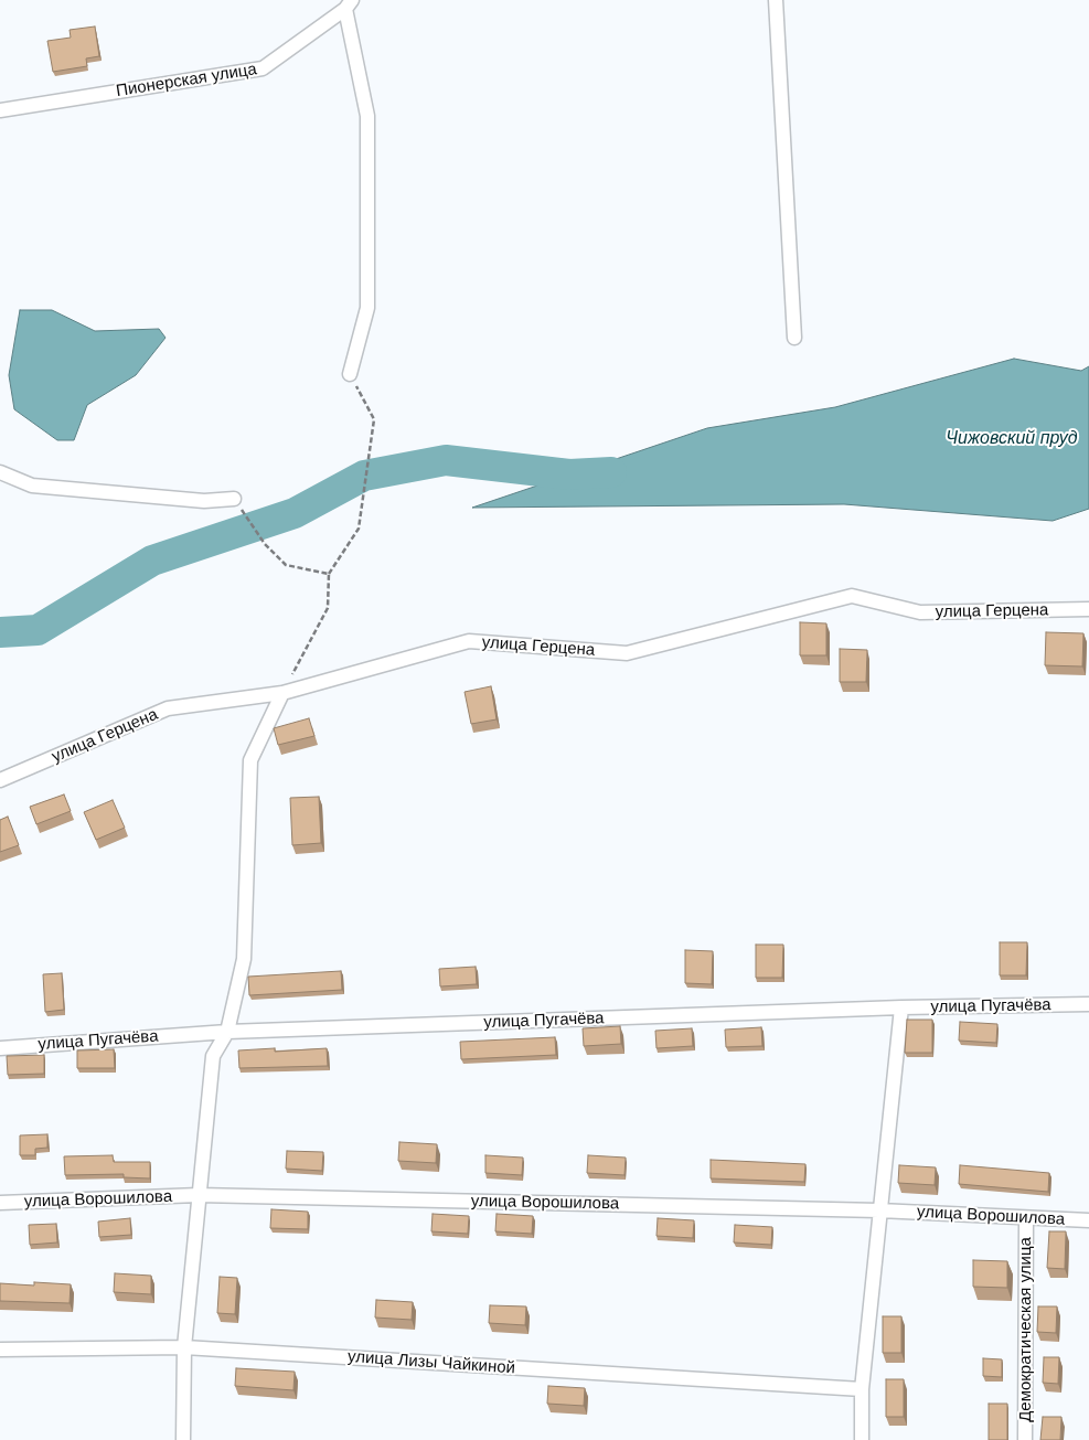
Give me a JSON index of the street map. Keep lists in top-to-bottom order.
{
  "streets": {
    "street": [
      "Пионерская улица",
      "улица Герцена",
      "улица Пугачёва",
      "улица Ворошилова",
      "Демократическая улица",
      "улица Лизы Чайкиной"
    ]
  },
  "crossings": [
    ["улица Ворошилова", "Демократическая улица"]
  ],
  "water": ["Чижовский пруд"]
}
